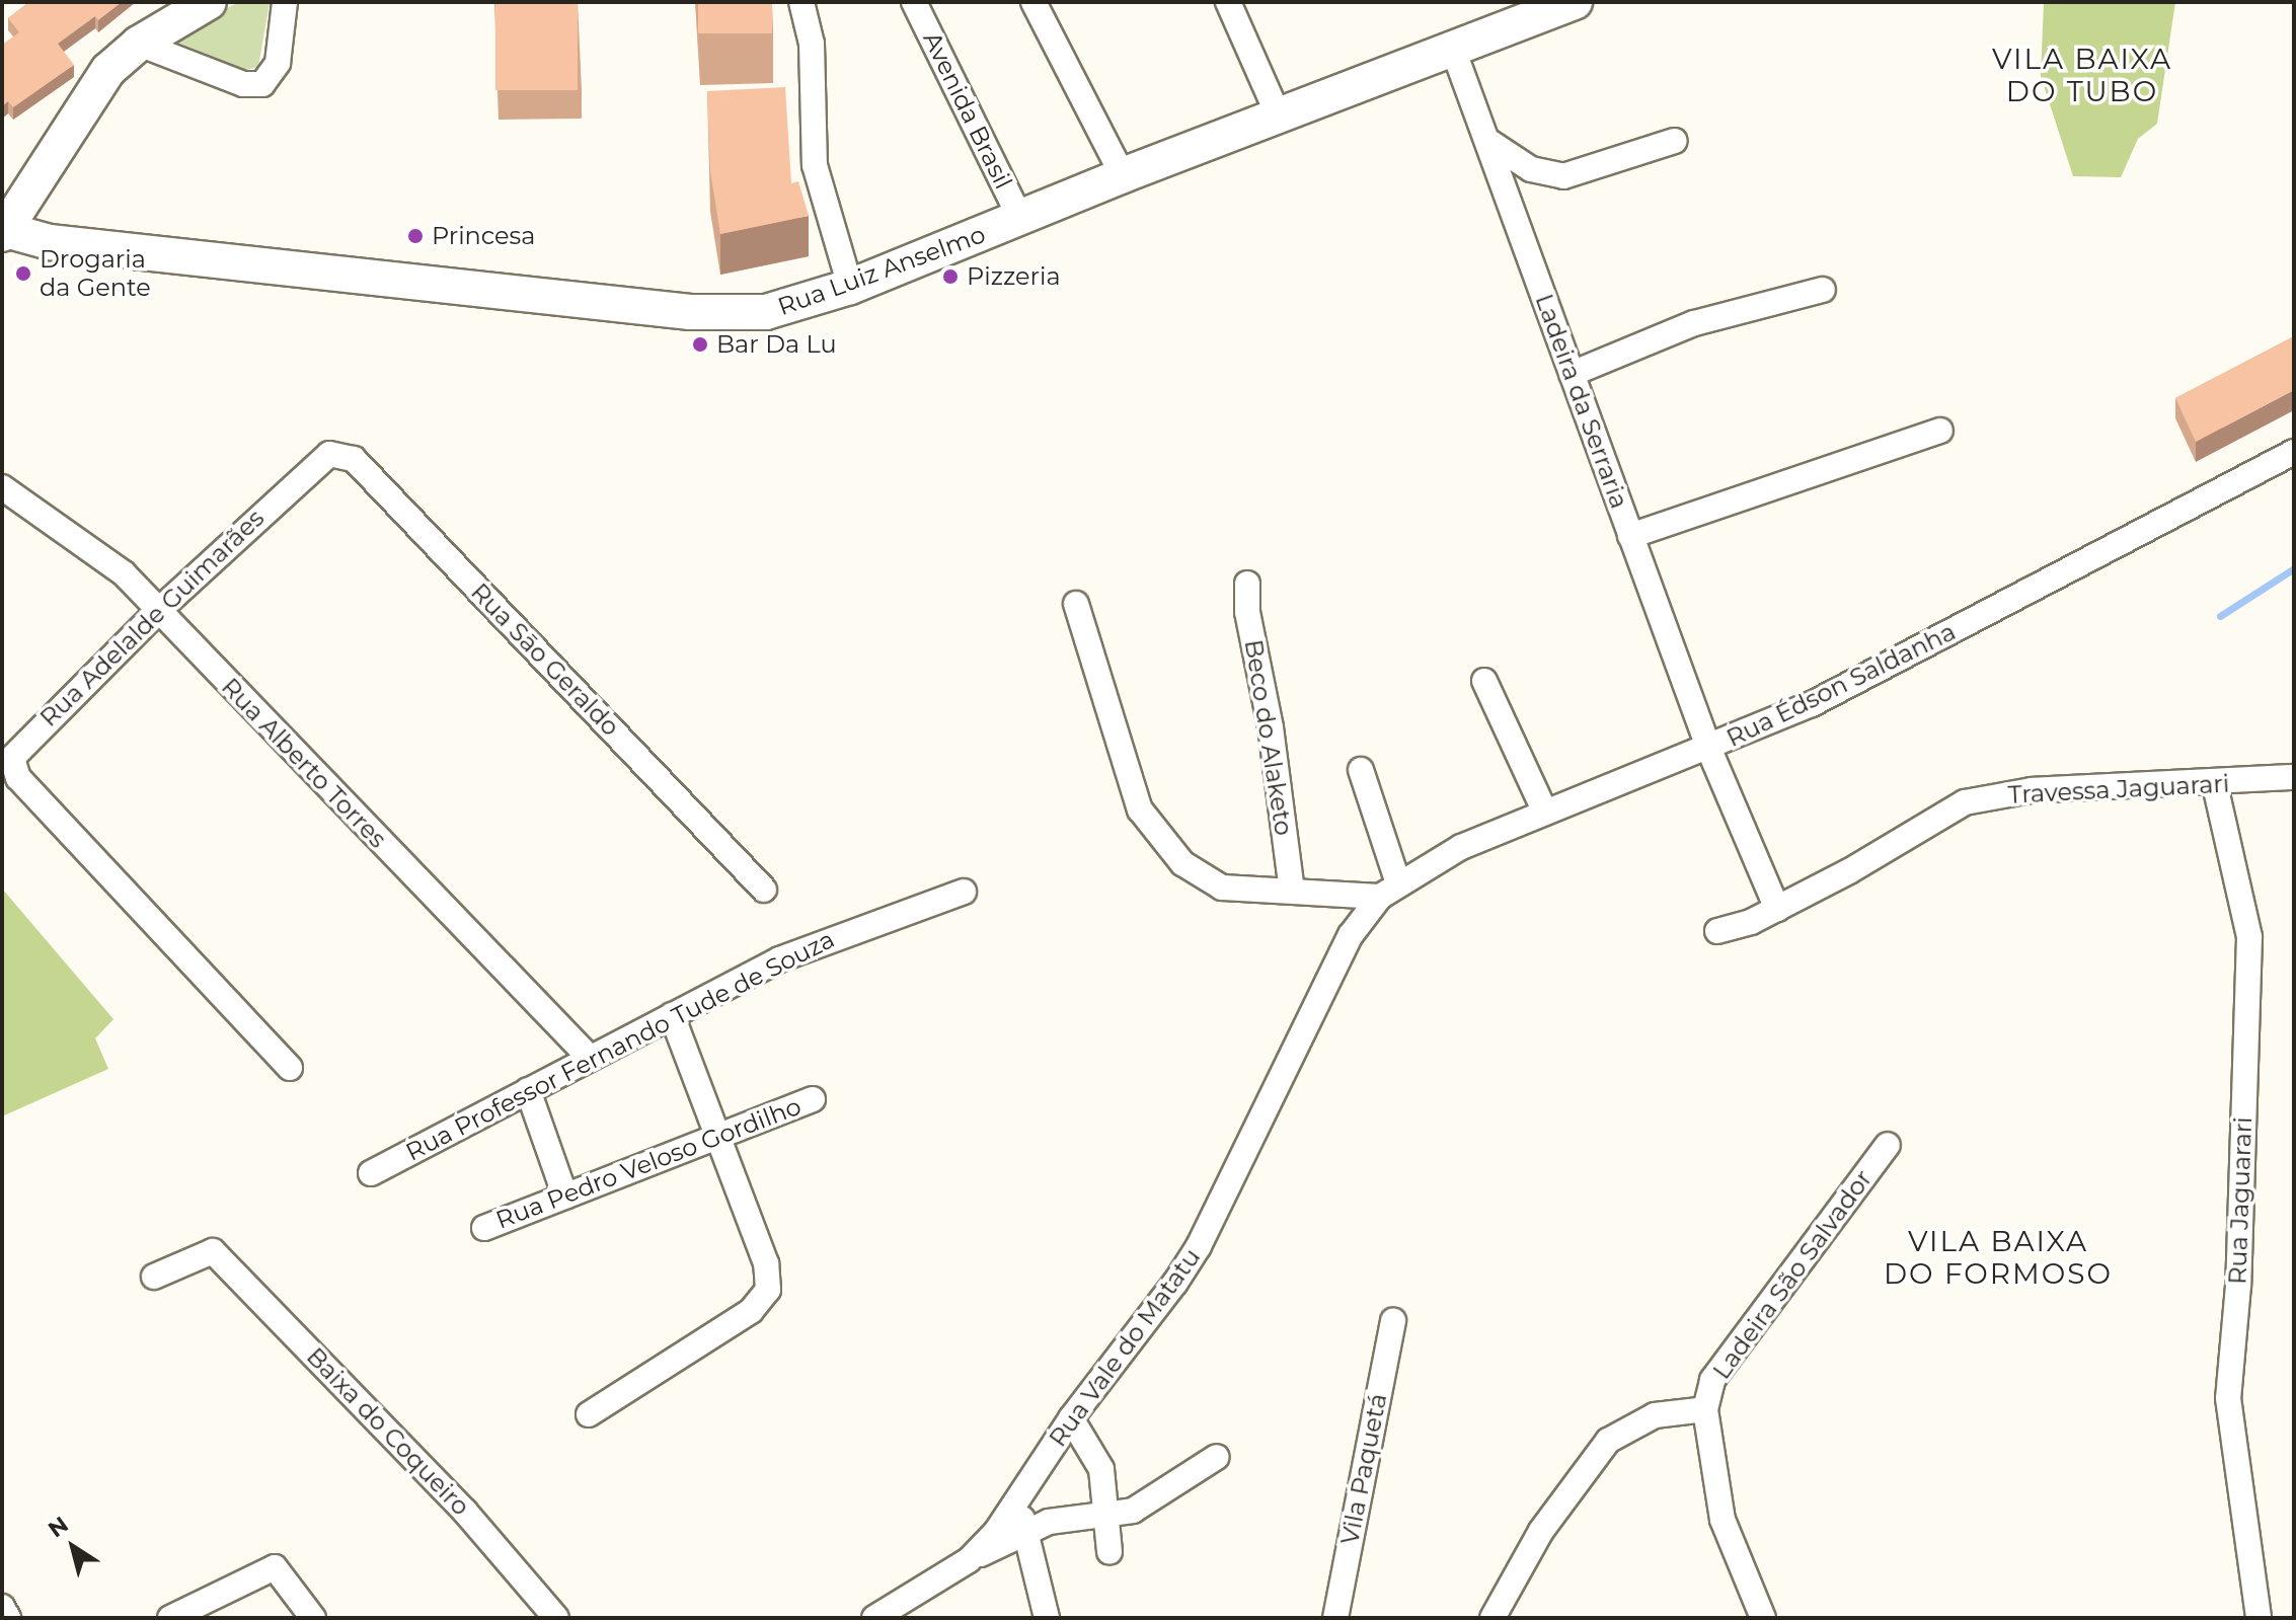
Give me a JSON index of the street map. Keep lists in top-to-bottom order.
{
  "streets": {
    "street": [
      "Avenida Brasil",
      "Rua Luiz Anselmo",
      "Ladeira da Serraria",
      "Rua Adelalde Guimarães",
      "Rua Sāo Geraldo",
      "Rua Édson Saldanha",
      "Beco do Alaketo",
      "Rua Alberto Torres",
      "Travessa Jaguarari",
      "Rua Professor Fernando Tude de Souza",
      "Rua Pedro Veloso Gordilho",
      "Rua Jaguarari",
      "Ladeira São Salvador",
      "Rua Vale do Matatu",
      "Baixa do Coqueiro",
      "Vila Paquetá"
    ]
  },
  "crossings": [
    ["Avenida Brasil", "Rua Luiz Anselmo"],
    ["Rua Luiz Anselmo", "Ladeira da Serraria"],
    ["Ladeira da Serraria", "Rua Édson Saldanha"],
    ["Ladeira da Serraria", "Travessa Jaguarari"],
    ["Rua Adelalde Guimarães", "Rua Sāo Geraldo"],
    ["Rua Adelalde Guimarães", "Rua Alberto Torres"],
    ["Rua Édson Saldanha", "Rua Vale do Matatu"],
    ["Rua Alberto Torres", "Rua Professor Fernando Tude de Souza"],
    ["Travessa Jaguarari", "Rua Jaguarari"]
  ],
  "districts": ["VILA BAIXA DO TUBO", "VILA BAIXA DO FORMOSO"],
  "places": [
    "Princesa",
    "Drogaria da Gente",
    "Pizzeria",
    "Bar Da Lu"
  ],
  "north": "top left"
}
